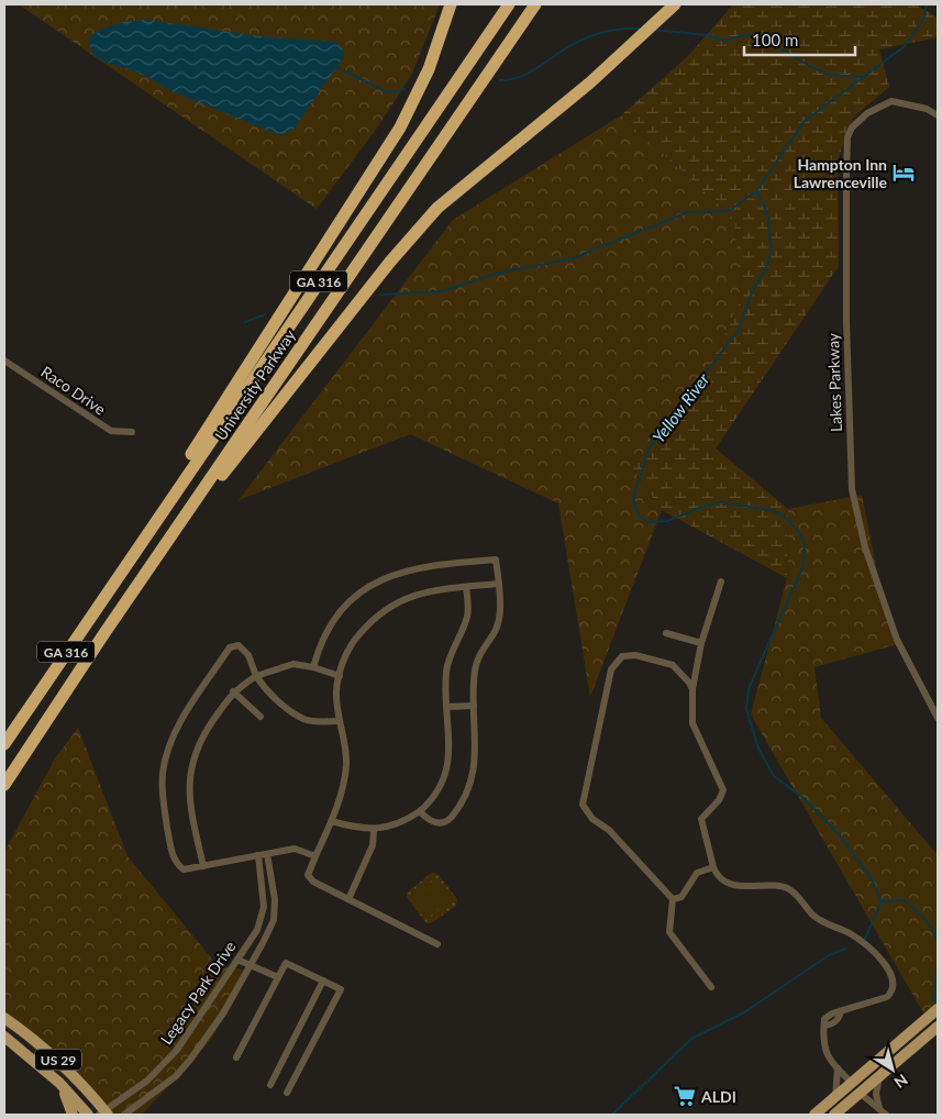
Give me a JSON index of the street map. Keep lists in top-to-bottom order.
{
  "streets": {
    "highway": ["GA 316", "University Parkway"],
    "main road": ["US 29"],
    "street": ["Lakes Parkway", "Raco Drive", "Legacy Park Drive"]
  },
  "crossings": [
    ["Legacy Park Drive", "US 29"]
  ],
  "water": ["Yellow River"],
  "places": {
    "hotel": ["Hampton Inn Lawrenceville"],
    "supermarket": ["ALDI"]
  },
  "scale_bar": "100 m",
  "north": "bottom right"
}
